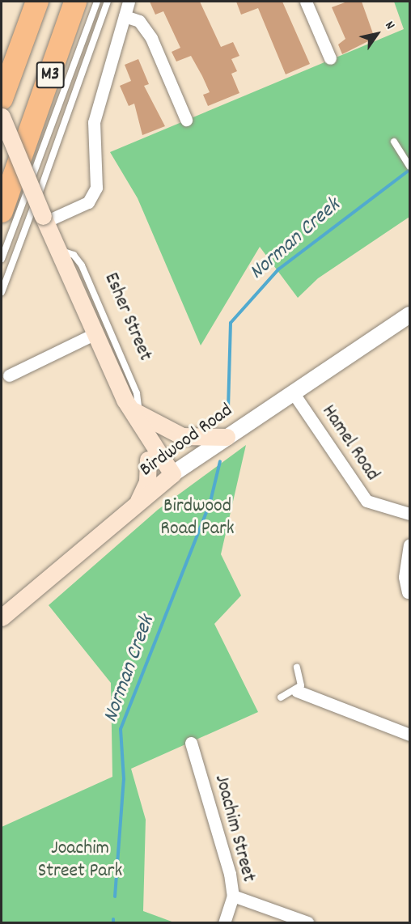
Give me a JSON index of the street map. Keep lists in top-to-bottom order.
{
  "streets": {
    "highway": ["M3"],
    "main road": ["Esher Street", "Birdwood Road"],
    "street": ["Hamel Road", "Joachim Street"]
  },
  "crossings": [
    ["Esher Street", "Birdwood Road"],
    ["Birdwood Road", "Hamel Road"]
  ],
  "water": ["Norman Creek"],
  "parks": ["Birdwood Road Park", "Joachim Street Park"],
  "north": "top right"
}
